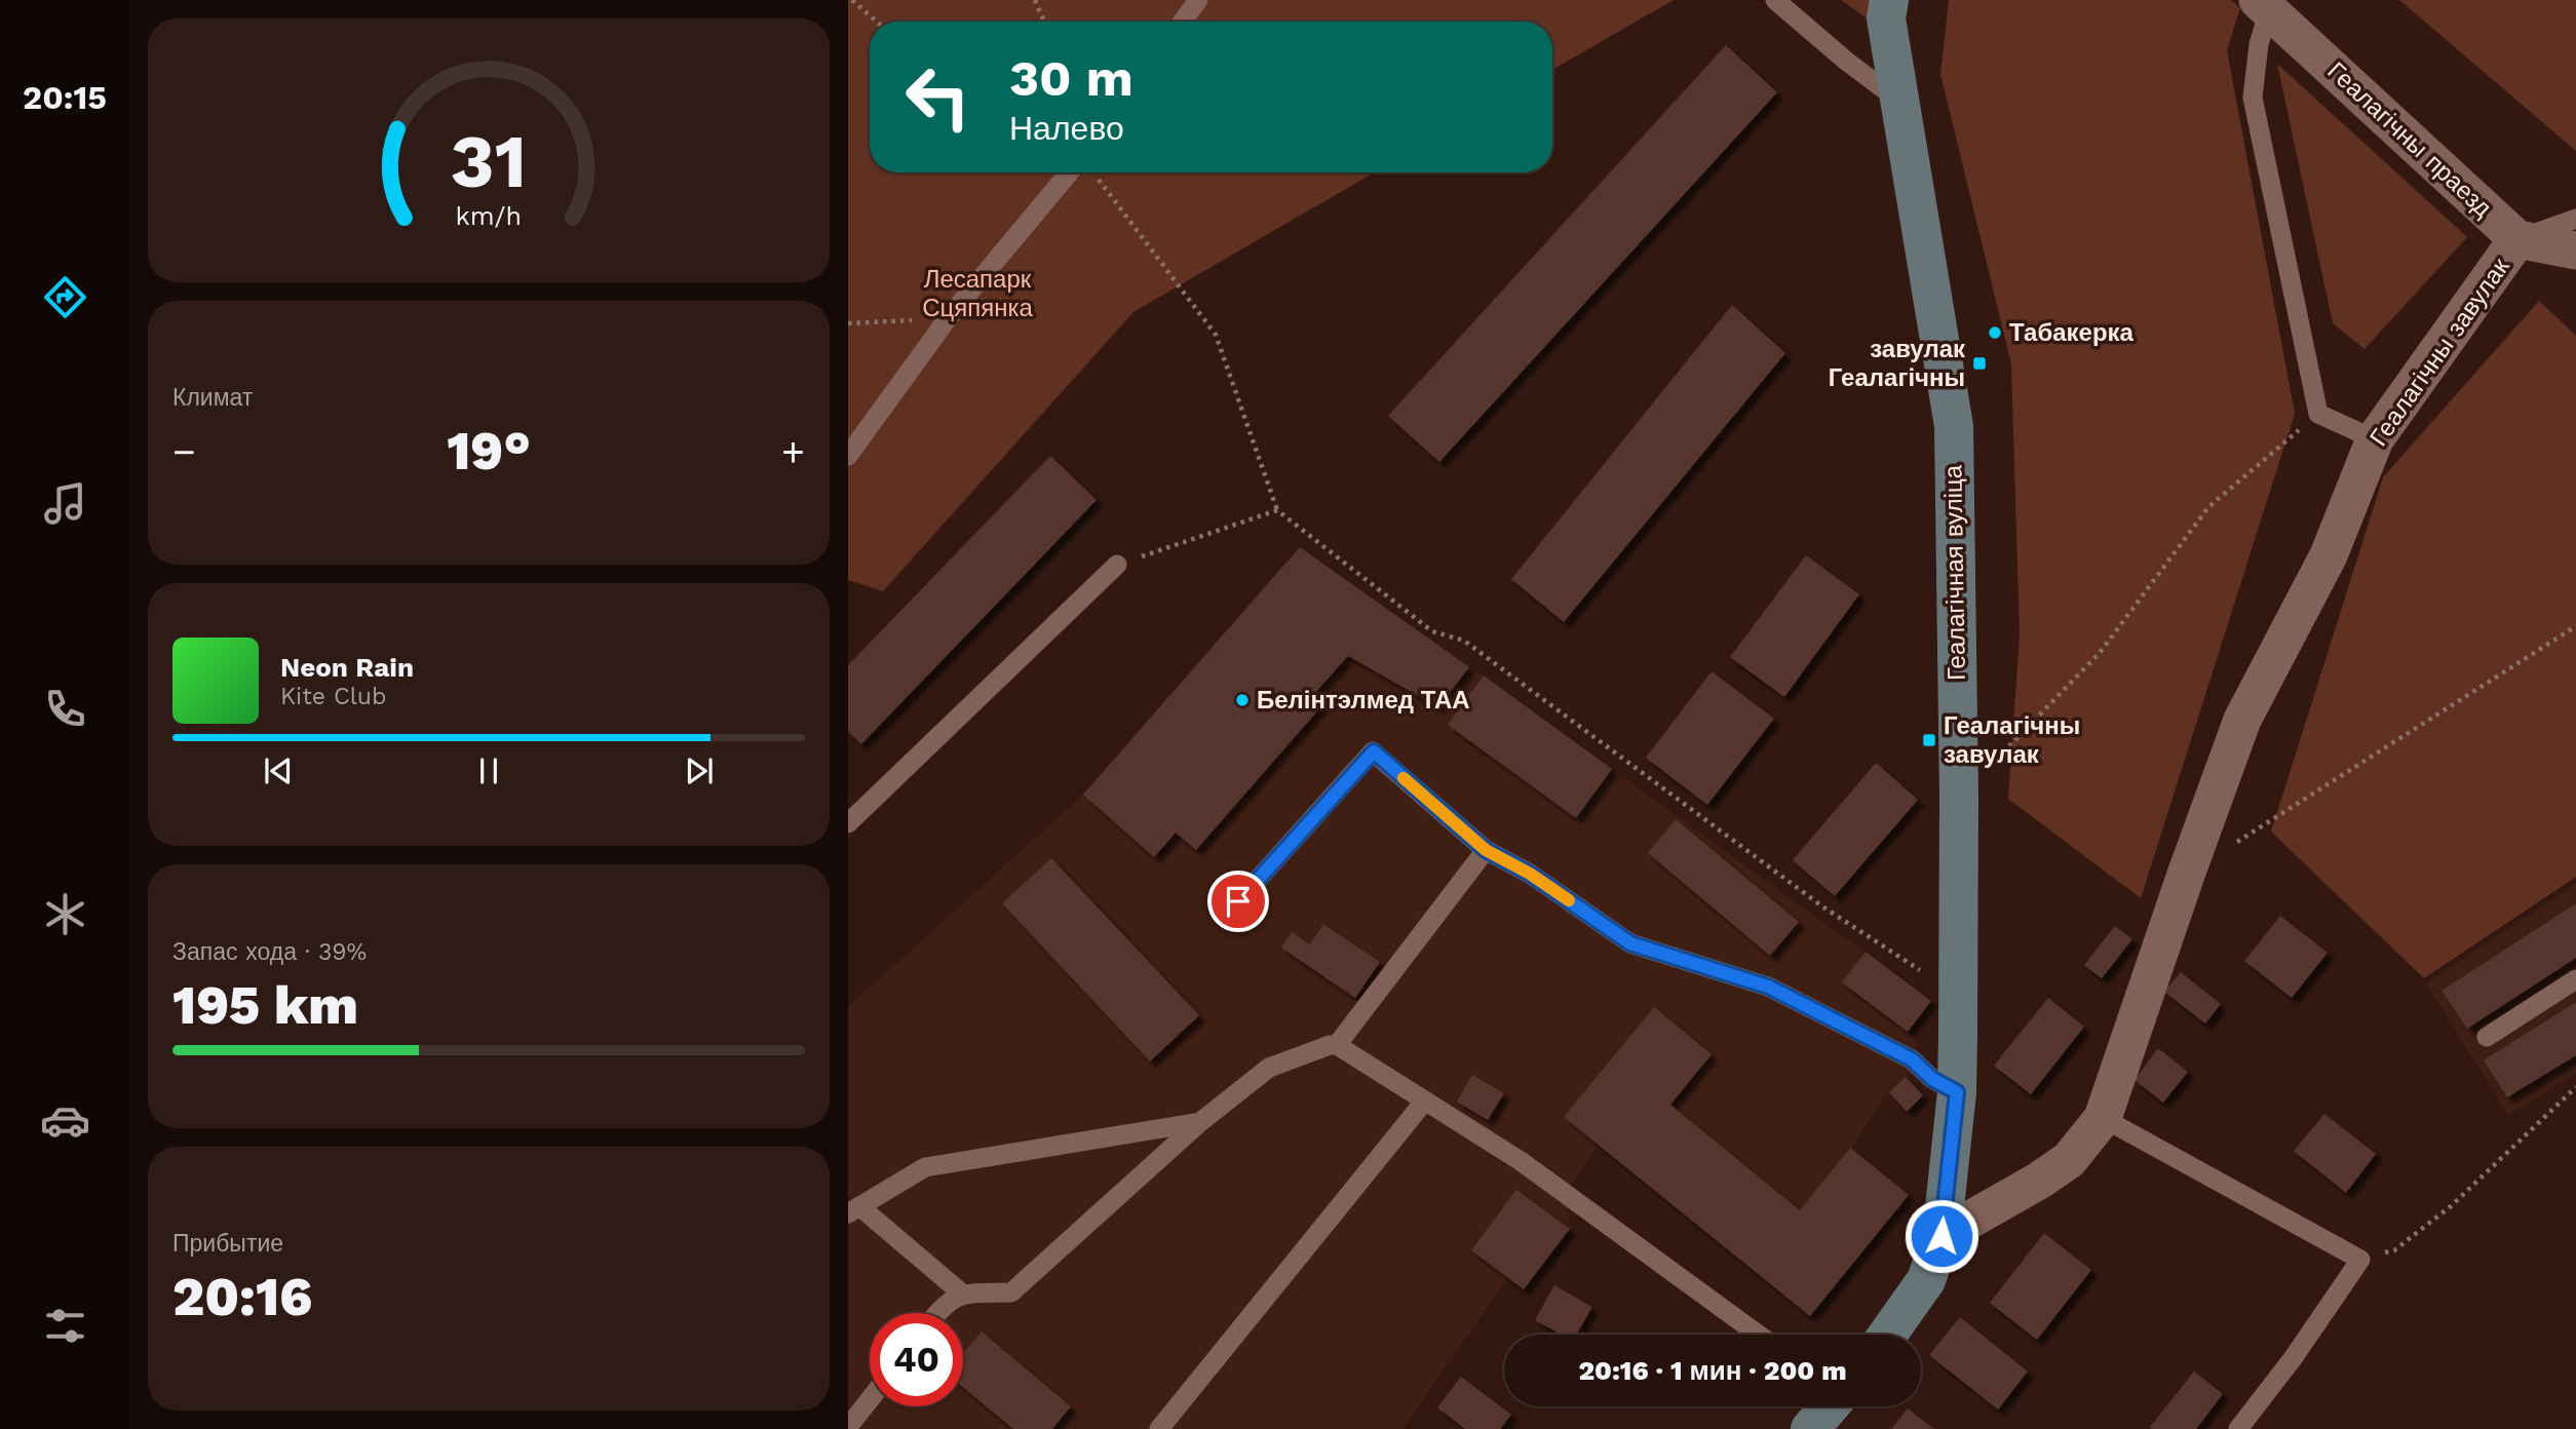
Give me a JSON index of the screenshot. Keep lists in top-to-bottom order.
{
  "streets": {
    "street": ["Геалагічны праезд", "Геалагічны завулак", "Геалагічная вуліца"]
  },
  "crossings": [
    ["Геалагічны праезд", "Геалагічны завулак"],
    ["Геалагічны завулак", "Геалагічная вуліца"]
  ],
  "parks": ["Лесапарк Сцяпянка"],
  "places": {
    "other": ["Табакерка", "Белінтэлмед ТАА"],
    "transit": ["завулак Геалагічны", "Геалагічны завулак"]
  },
  "page": {
    "tabs": "20:15",
    "turn": ["30 m", "Налево"],
    "tile": [
      "Климат",
      ["Запас хода · 39%", "195 km"],
      ["Прибытие", "20:16"]
    ],
    "heat": ["−", "19°", "+"],
    "song": ["Neon Rain", "Kite Club"],
    "limit": "40",
    "trip": "20:16 · 1 мин · 200 m",
    "gauge": ["31", "km/h"]
  }
}
